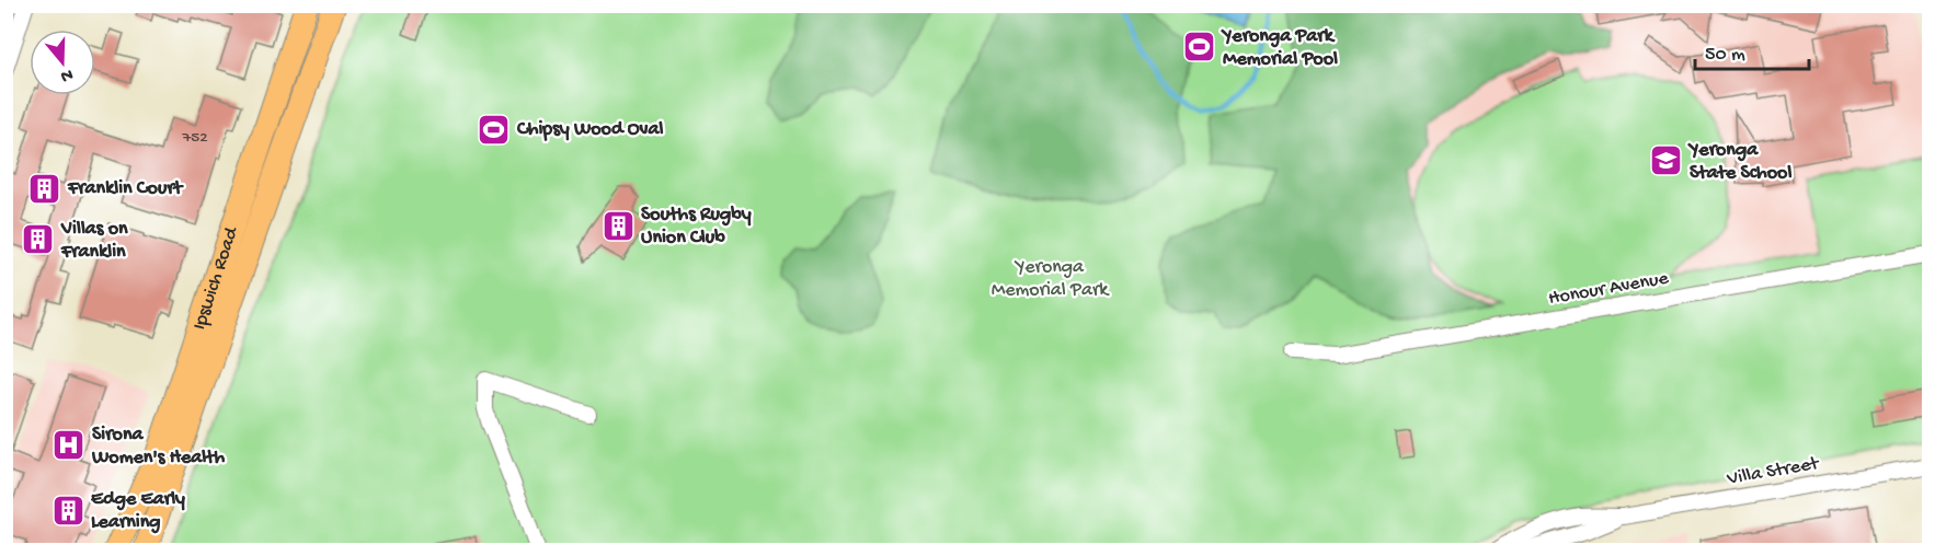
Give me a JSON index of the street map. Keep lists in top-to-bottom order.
{
  "streets": {
    "highway": ["Ipswich Road"],
    "street": ["Honour Avenue", "Villa Street"]
  },
  "parks": ["Yeronga Memorial Park"],
  "places": {
    "sports": ["Yeronga Park Memorial Pool", "Chipsy Wood Oval"],
    "school or university": ["Yeronga State School"],
    "building": [
      "Franklin Court",
      "Souths Rugby Union Club",
      "Villas on Franklin",
      "Edge Early Learning"
    ],
    "hospital": ["Sirona Women's Health"]
  },
  "house_numbers": ["752"],
  "scale_bar": "50 m",
  "north": "bottom"
}
